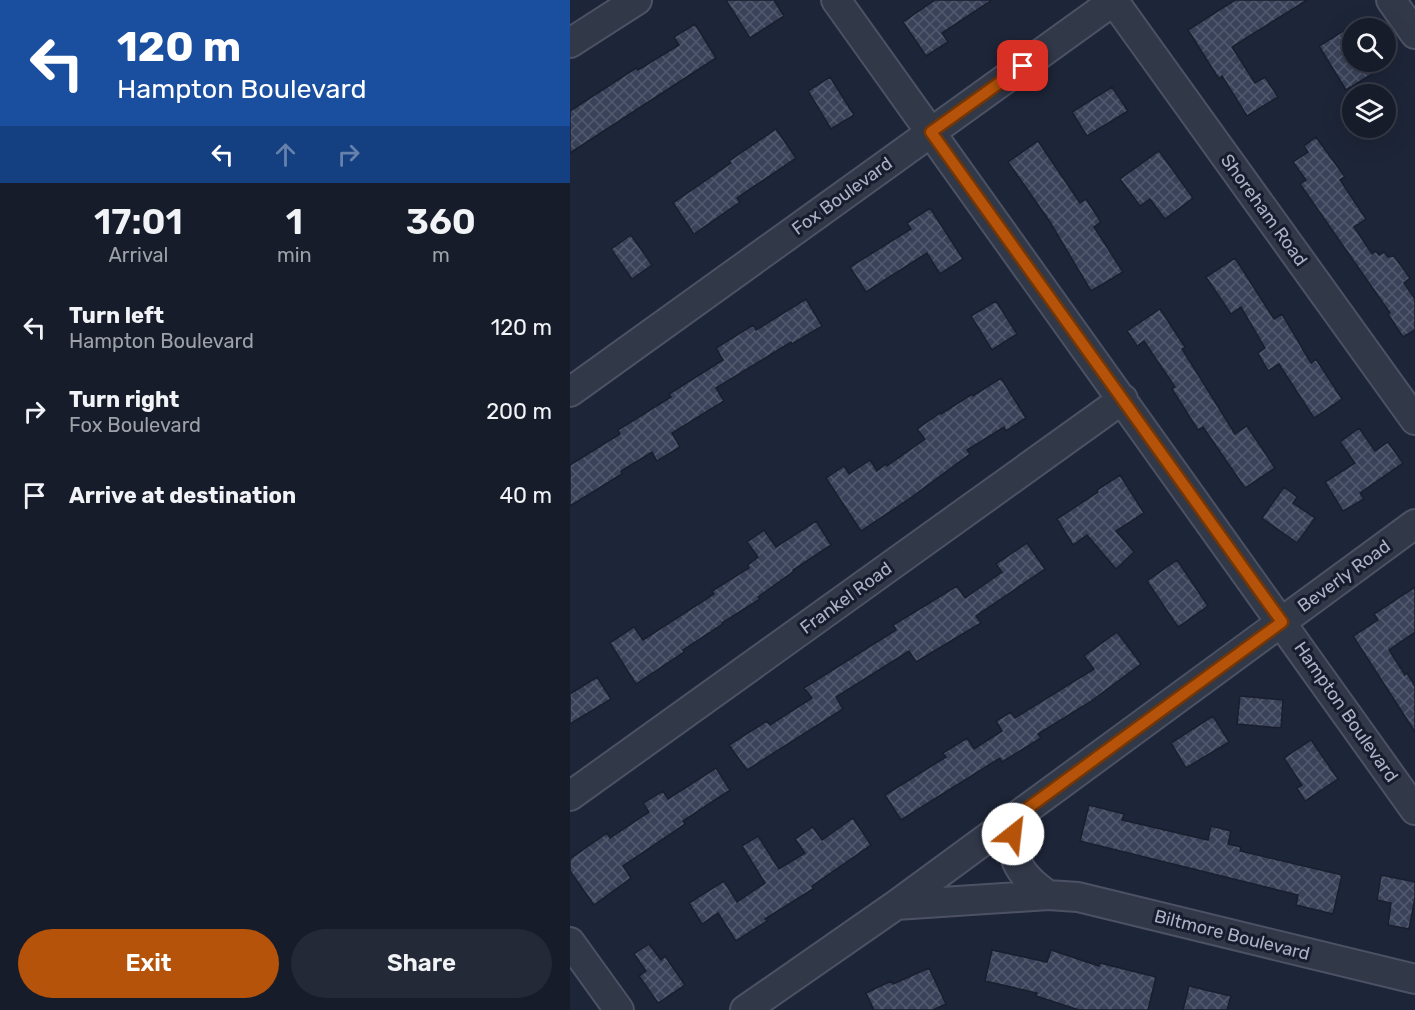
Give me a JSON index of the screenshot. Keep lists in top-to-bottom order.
{
  "streets": {
    "street": [
      "Fox Boulevard",
      "Shoreham Road",
      "Beverly Road",
      "Frankel Road",
      "Hampton Boulevard",
      "Biltmore Boulevard"
    ]
  },
  "crossings": [
    ["Fox Boulevard", "Shoreham Road"],
    ["Fox Boulevard", "Hampton Boulevard"],
    ["Beverly Road", "Hampton Boulevard"],
    ["Beverly Road", "Biltmore Boulevard"],
    ["Frankel Road", "Hampton Boulevard"]
  ],
  "page": {
    "turn": ["120 m", "Hampton Boulevard"],
    "eta": [
      "17:01",
      "Arrival",
      "1",
      "min",
      "360",
      "m"
    ],
    "list": [
      {
        "name": "Turn left",
        "note": "Hampton Boulevard",
        "value": "120 m"
      },
      {
        "name": "Turn right",
        "note": "Fox Boulevard",
        "value": "200 m"
      },
      {
        "name": "Arrive at destination",
        "value": "40 m"
      }
    ],
    "buttons": ["Exit", "Share"]
  }
}
